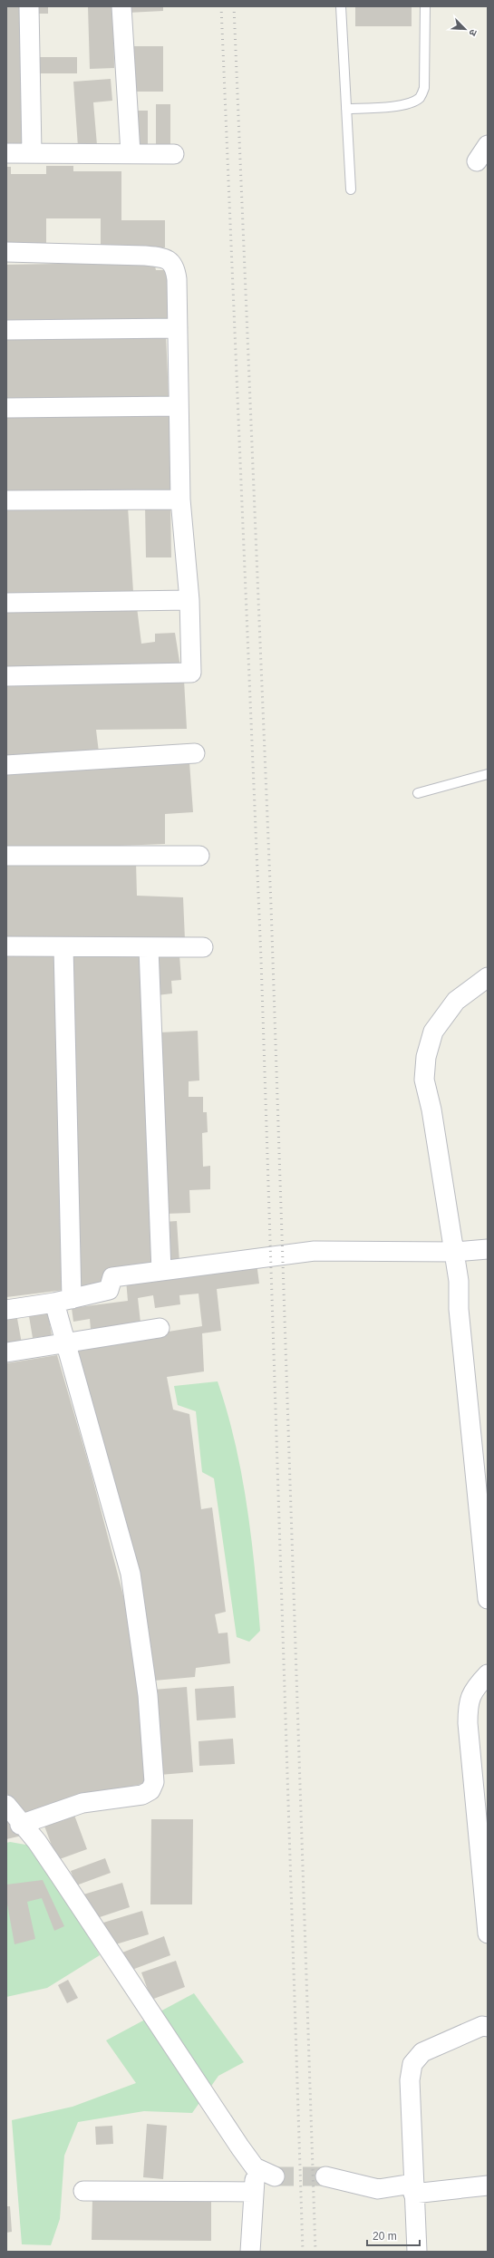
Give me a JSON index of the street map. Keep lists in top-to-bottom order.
{
  "scale_bar": "20 m",
  "north": "bottom right"
}
